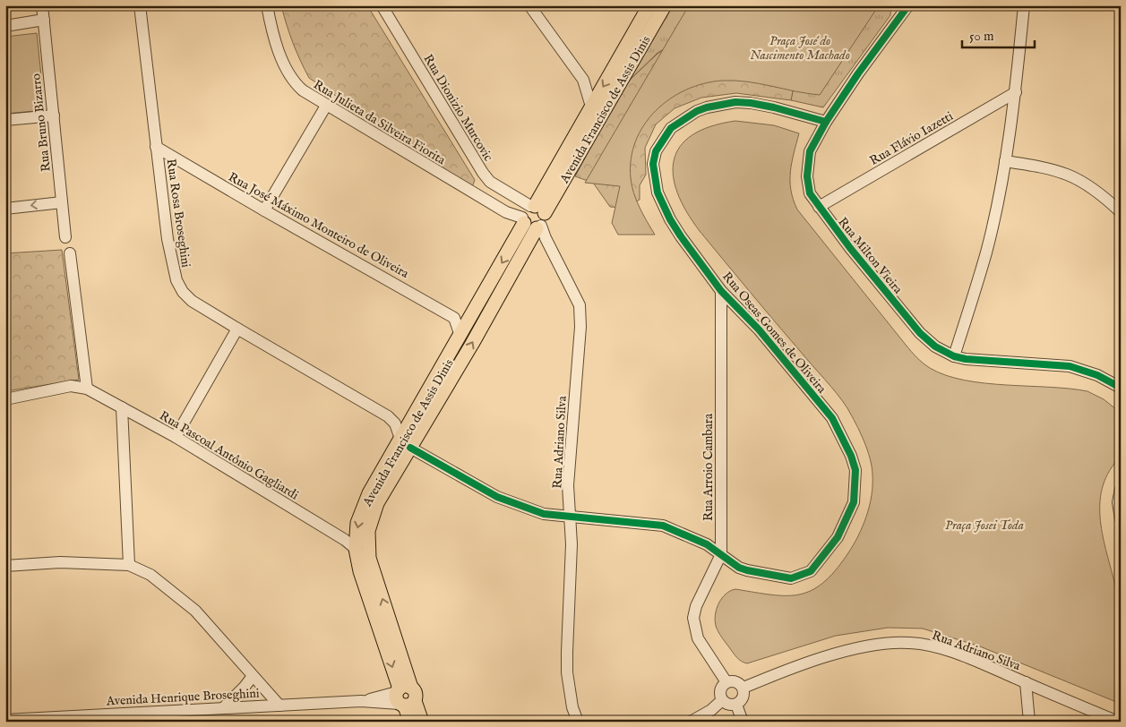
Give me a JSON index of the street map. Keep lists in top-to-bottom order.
{
  "streets": {
    "main road": ["Avenida Francisco de Assis Dinis"],
    "street": [
      "Rua Dionizio Murcovic",
      "Rua Julieta da Silveira Fiorita",
      "Rua Bruno Bizarro",
      "Rua Flávio Iazetti",
      "Rua Rosa Broseghini",
      "Rua José Máximo Monteiro de Oliveira",
      "Rua Milton Vieira",
      "Rua Oseas Gomes de Oliveira",
      "Rua Adriano Silva",
      "Rua Pascoal Antônio Gagliardi",
      "Rua Arroio Cambara",
      "Avenida Henrique Broseghini"
    ]
  },
  "crossings": [
    ["Rua Dionizio Murcovic", "Avenida Francisco de Assis Dinis"],
    ["Rua Dionizio Murcovic", "Rua Julieta da Silveira Fiorita"],
    ["Rua Dionizio Murcovic", "Rua Adriano Silva"],
    ["Avenida Francisco de Assis Dinis", "Rua Julieta da Silveira Fiorita"],
    ["Avenida Francisco de Assis Dinis", "Rua Rosa Broseghini"],
    ["Avenida Francisco de Assis Dinis", "Rua José Máximo Monteiro de Oliveira"],
    ["Avenida Francisco de Assis Dinis", "Rua Oseas Gomes de Oliveira"],
    ["Avenida Francisco de Assis Dinis", "Rua Adriano Silva"],
    ["Avenida Francisco de Assis Dinis", "Rua Pascoal Antônio Gagliardi"],
    ["Avenida Francisco de Assis Dinis", "Avenida Henrique Broseghini"],
    ["Rua Julieta da Silveira Fiorita", "Rua Adriano Silva"],
    ["Rua Flávio Iazetti", "Rua Milton Vieira"],
    ["Rua Rosa Broseghini", "Rua José Máximo Monteiro de Oliveira"],
    ["Rua Milton Vieira", "Rua Oseas Gomes de Oliveira"],
    ["Rua Oseas Gomes de Oliveira", "Rua Adriano Silva"],
    ["Rua Oseas Gomes de Oliveira", "Rua Arroio Cambara"],
    ["Rua Adriano Silva", "Rua Arroio Cambara"]
  ],
  "parks": ["Praça José do Nascimento Machado", "Praça Josei Toda"],
  "scale_bar": "50 m"
}
